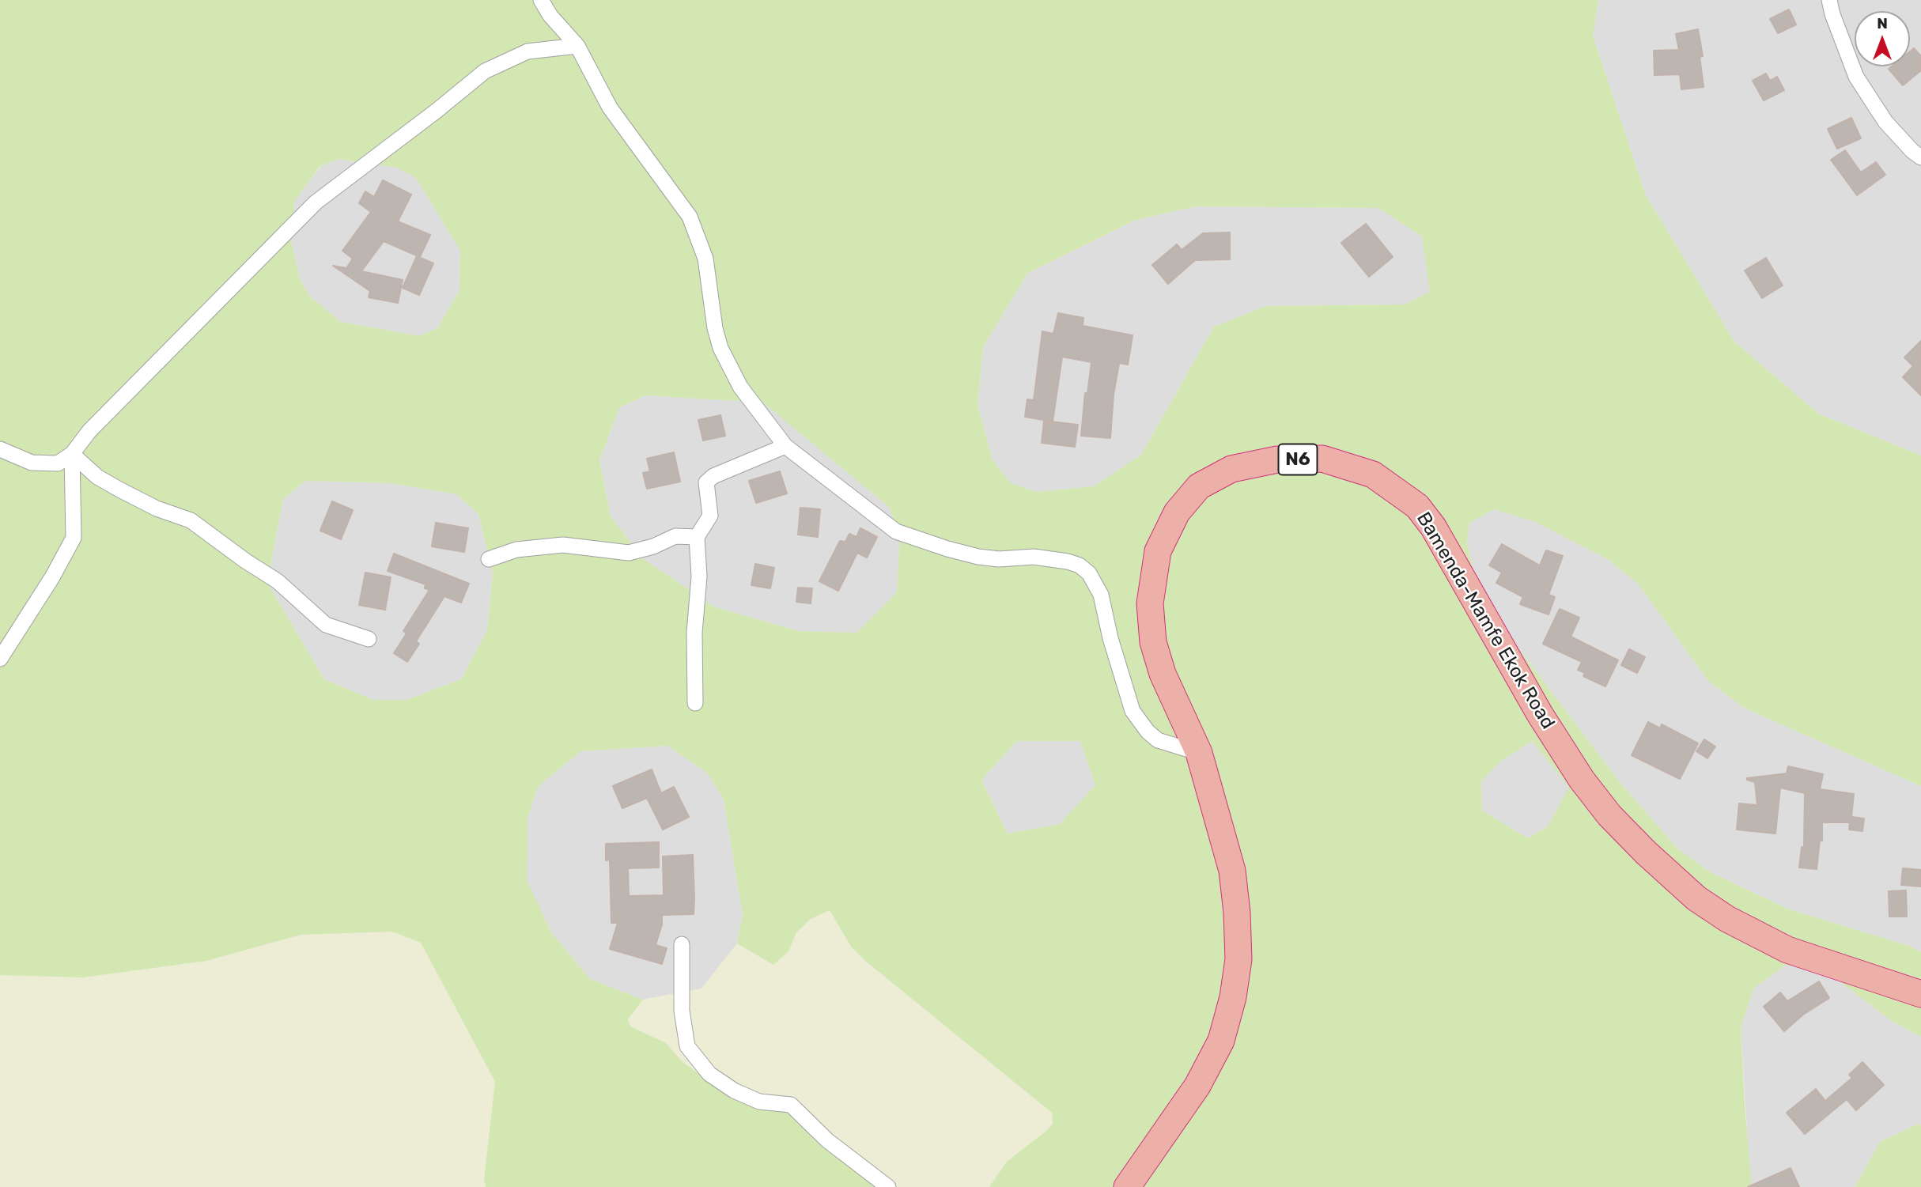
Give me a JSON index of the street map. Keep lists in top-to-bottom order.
{
  "streets": {
    "highway": ["N6", "Bamenda-Mamfe Ekok Road"]
  },
  "north": "top"
}
